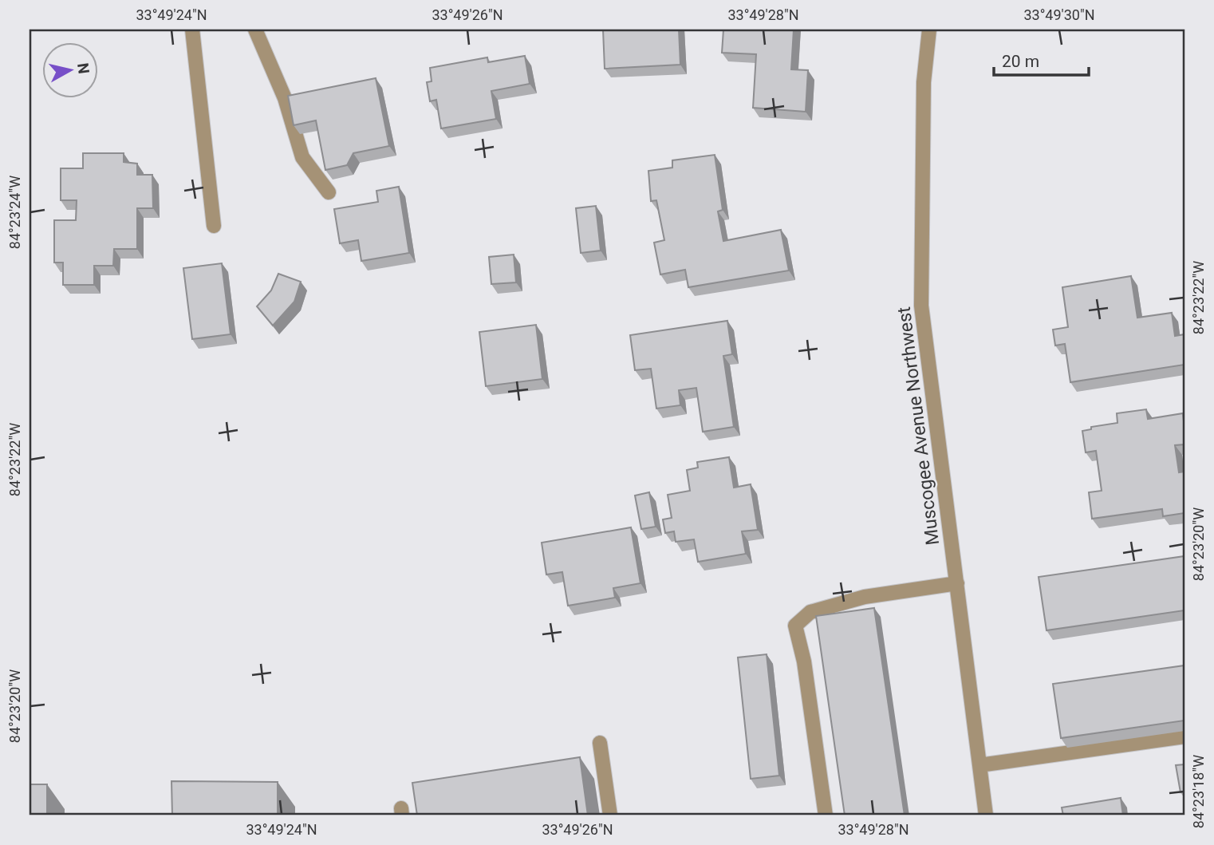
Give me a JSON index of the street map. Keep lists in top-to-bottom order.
{
  "streets": {
    "street": ["Muscogee Avenue Northwest"]
  },
  "scale_bar": "20 m",
  "north": "right",
  "coordinates": [
    "33°49'24\"N",
    "33°49'26\"N",
    "33°49'28\"N",
    "33°49'30\"N",
    "84°23'24\"W",
    "84°23'22\"W",
    "84°23'20\"W",
    "84°23'18\"W"
  ]
}
